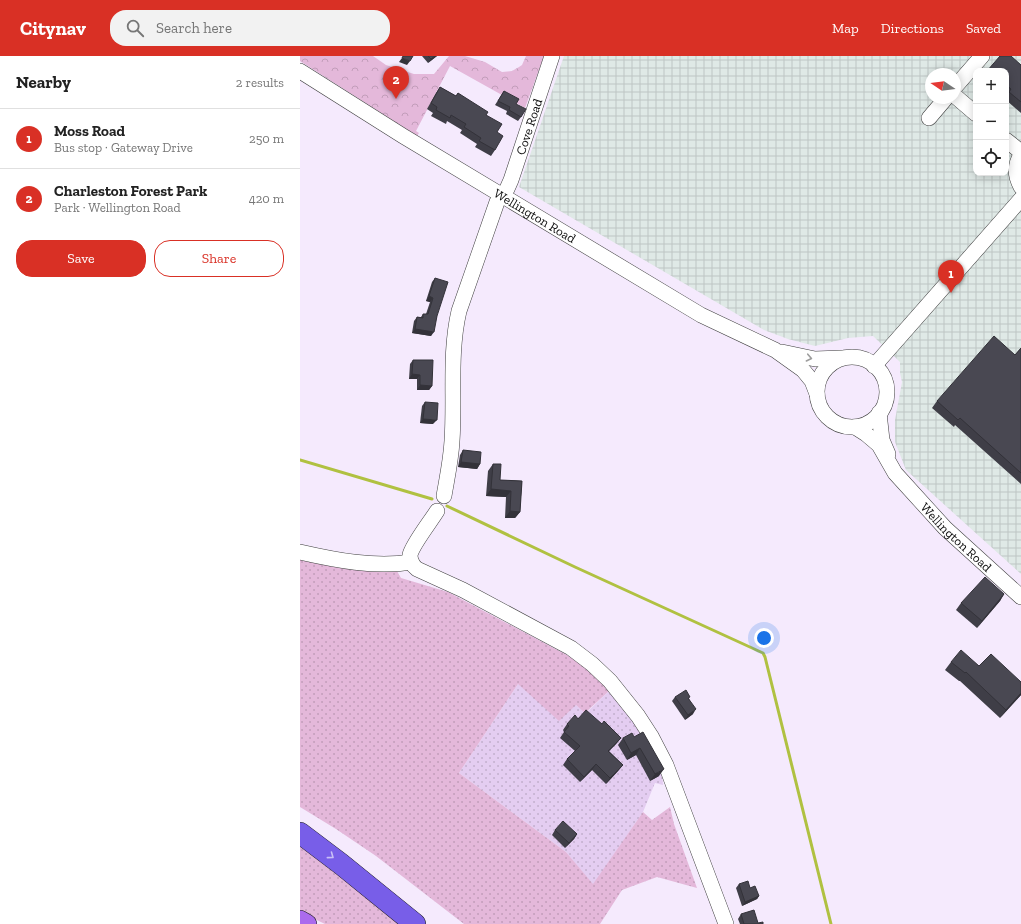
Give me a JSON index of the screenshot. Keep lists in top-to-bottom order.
{
  "streets": {
    "street": ["Cove Road", "Wellington Road"]
  },
  "crossings": [
    ["Cove Road", "Wellington Road"]
  ],
  "north": "left",
  "page": {
    "header": "Citynav",
    "search": "Search here",
    "nav": ["Map", "Directions", "Saved"],
    "heading": ["Nearby", "2 results"],
    "pins": ["2", "1"],
    "map_buttons": ["+", "−"],
    "list": [
      {
        "mark": "1",
        "name": "Moss Road",
        "note": "Bus stop · Gateway Drive",
        "value": "250 m"
      },
      {
        "mark": "2",
        "name": "Charleston Forest Park",
        "note": "Park · Wellington Road",
        "value": "420 m"
      }
    ],
    "buttons": ["Save", "Share"]
  }
}
